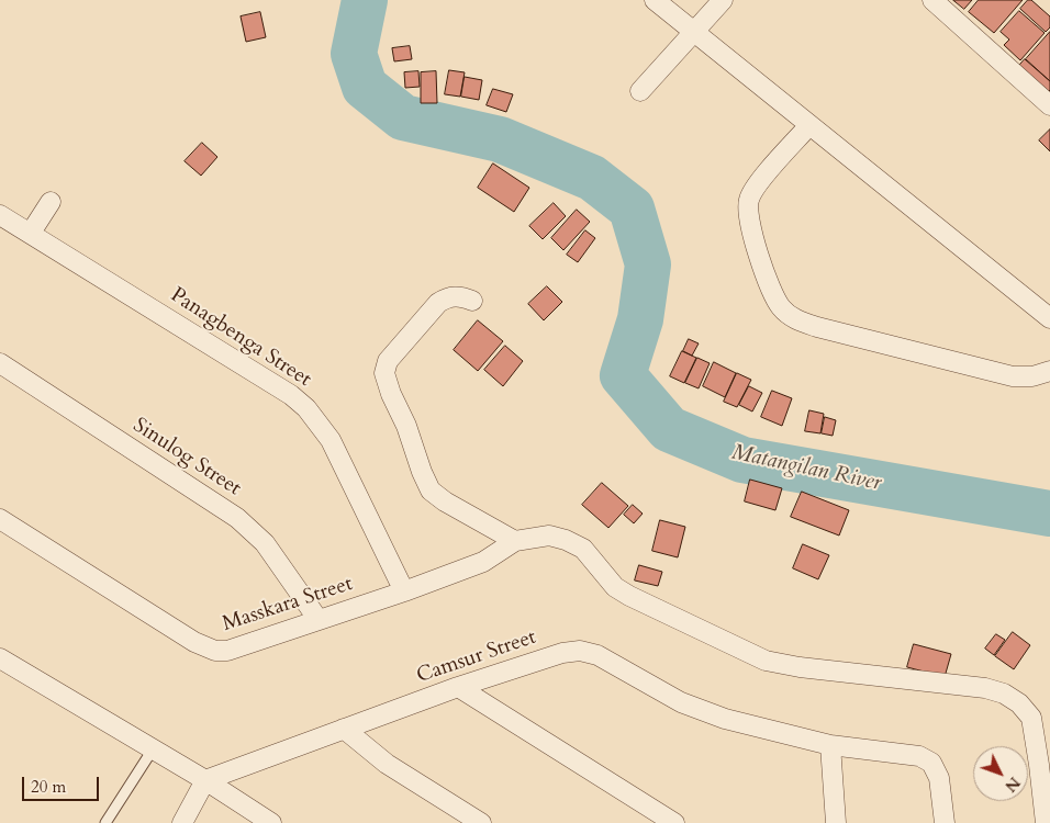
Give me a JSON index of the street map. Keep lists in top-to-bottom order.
{
  "streets": {
    "street": [
      "Panagbenga Street",
      "Sinulog Street",
      "Masskara Street",
      "Camsur Street"
    ]
  },
  "crossings": [
    ["Panagbenga Street", "Masskara Street"],
    ["Sinulog Street", "Masskara Street"]
  ],
  "water": ["Matangilan River"],
  "scale_bar": "20 m",
  "north": "bottom right"
}
